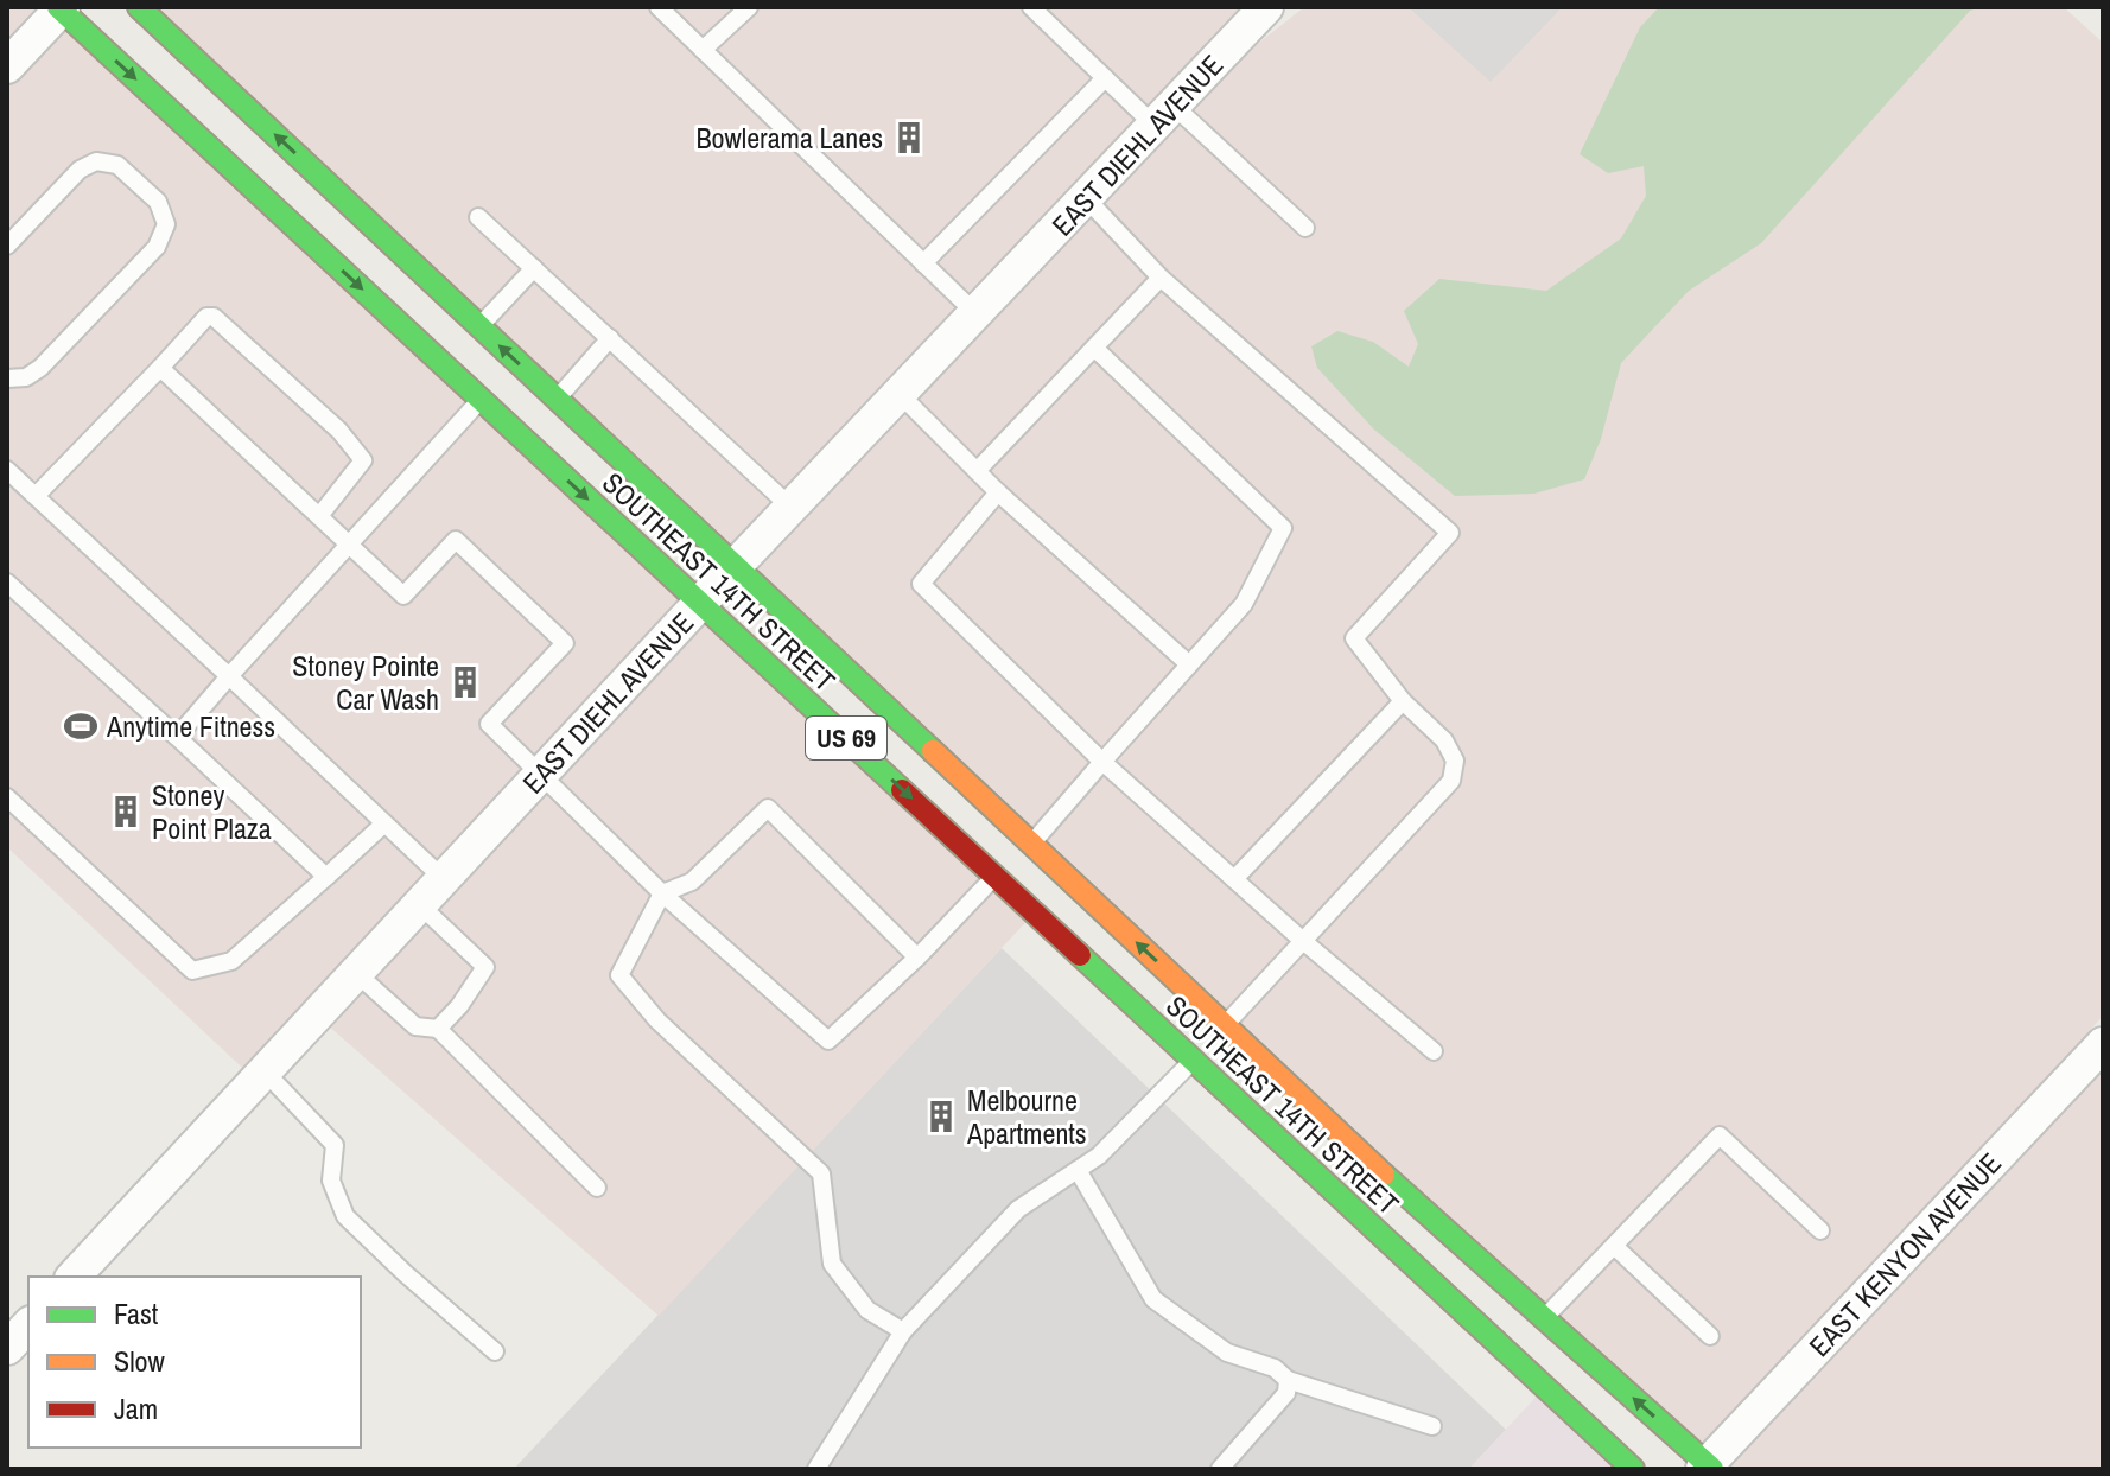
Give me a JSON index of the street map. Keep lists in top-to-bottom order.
{
  "streets": {
    "main road": ["SOUTHEAST 14TH STREET", "US 69"],
    "street": ["EAST DIEHL AVENUE", "EAST KENYON AVENUE"]
  },
  "crossings": [
    ["EAST DIEHL AVENUE", "SOUTHEAST 14TH STREET"],
    ["SOUTHEAST 14TH STREET", "EAST KENYON AVENUE"]
  ],
  "places": {
    "building": [
      "Bowlerama Lanes",
      "Stoney Pointe Car Wash",
      "Stoney Point Plaza",
      "Melbourne Apartments"
    ],
    "sports": ["Anytime Fitness"]
  },
  "legend": ["Fast", "Slow", "Jam"]
}
